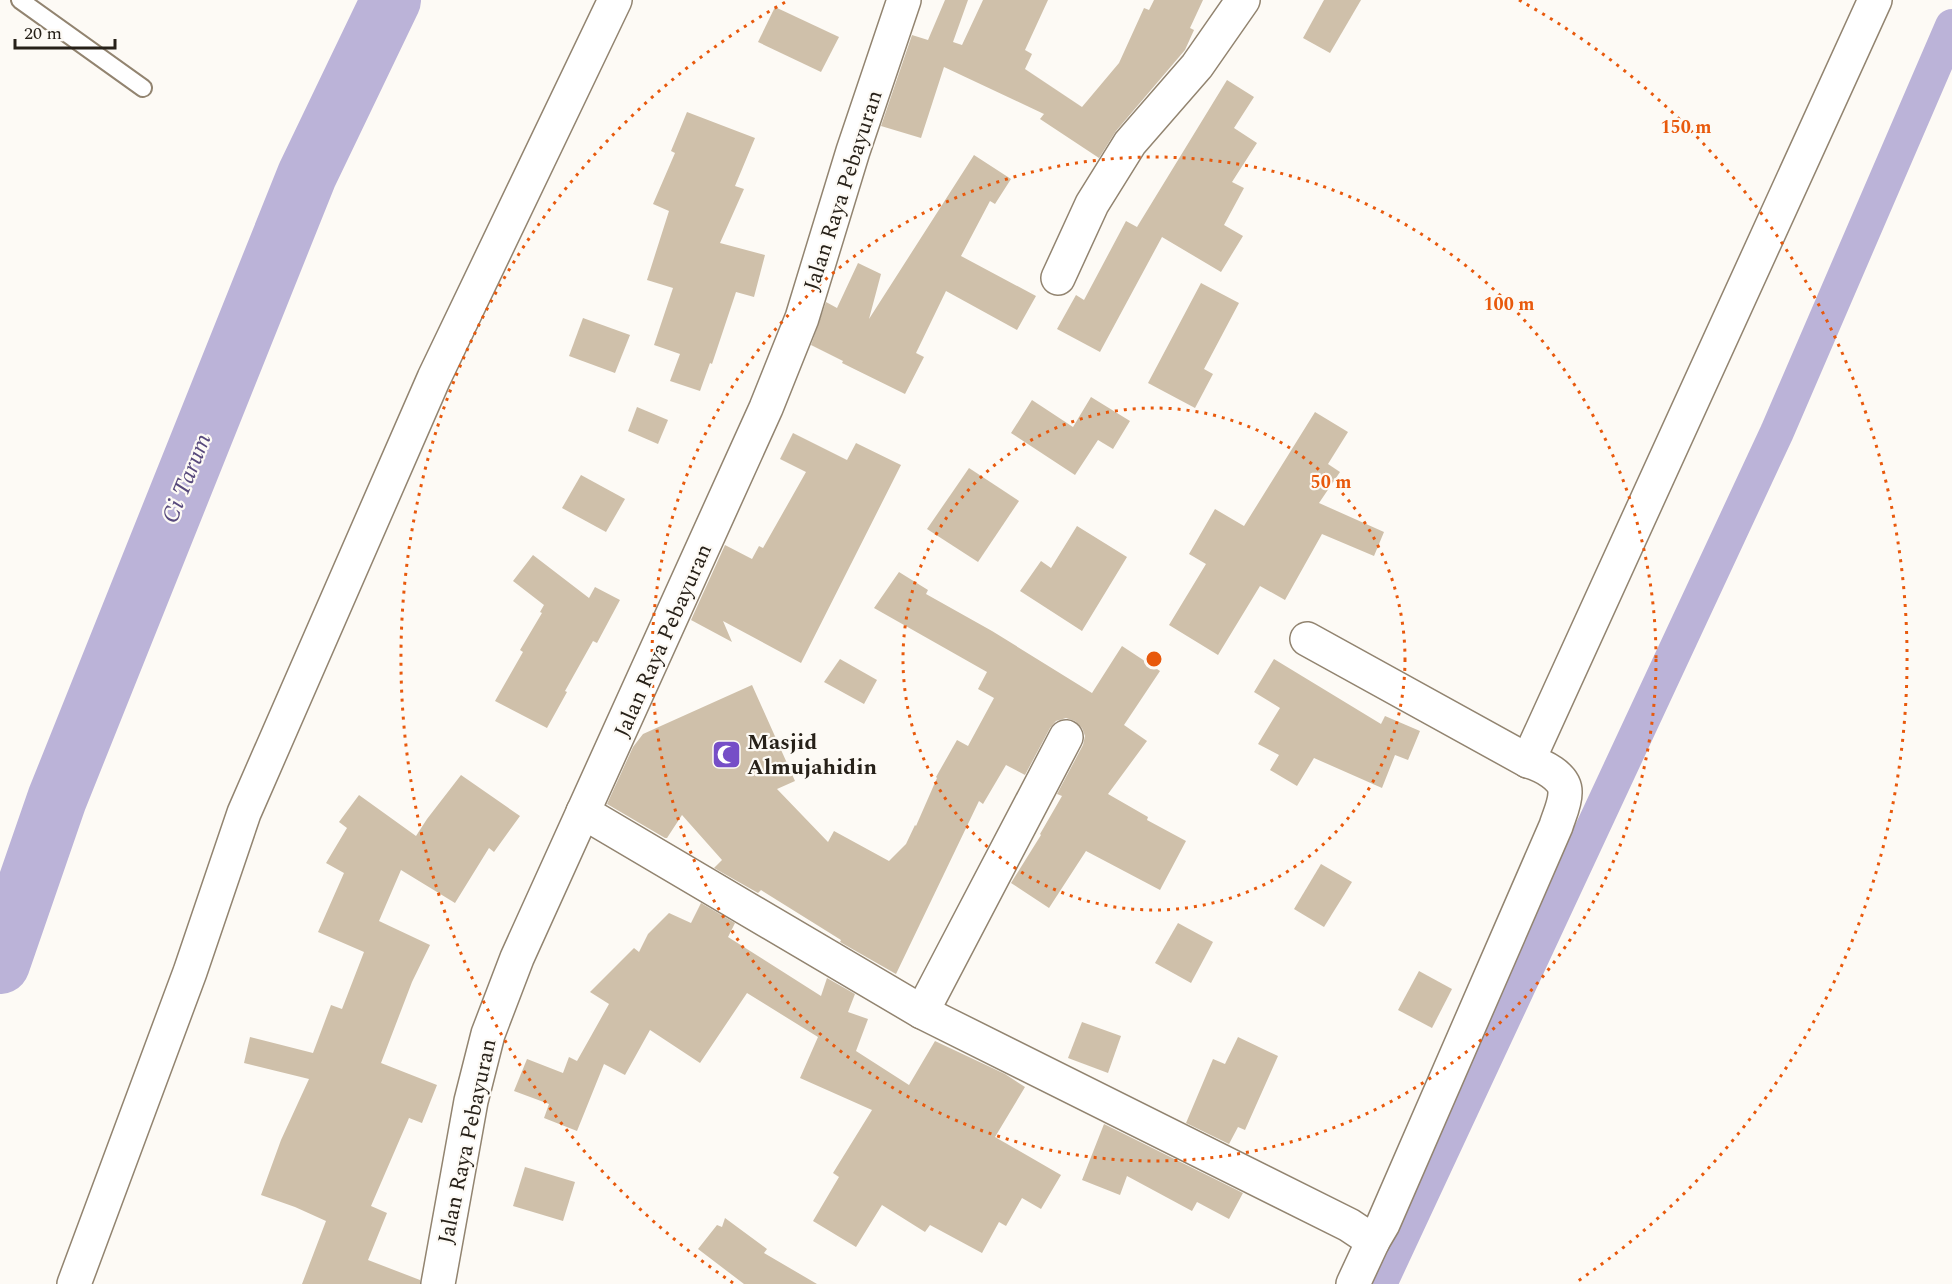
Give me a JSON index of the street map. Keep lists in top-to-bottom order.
{
  "streets": {
    "street": ["Jalan Raya Pebayuran"]
  },
  "water": ["Ci Tarum"],
  "places": {
    "mosque": ["Masjid Almujahidin"]
  },
  "scale_bar": "20 m",
  "rings": ["150 m", "100 m", "50 m"]
}
